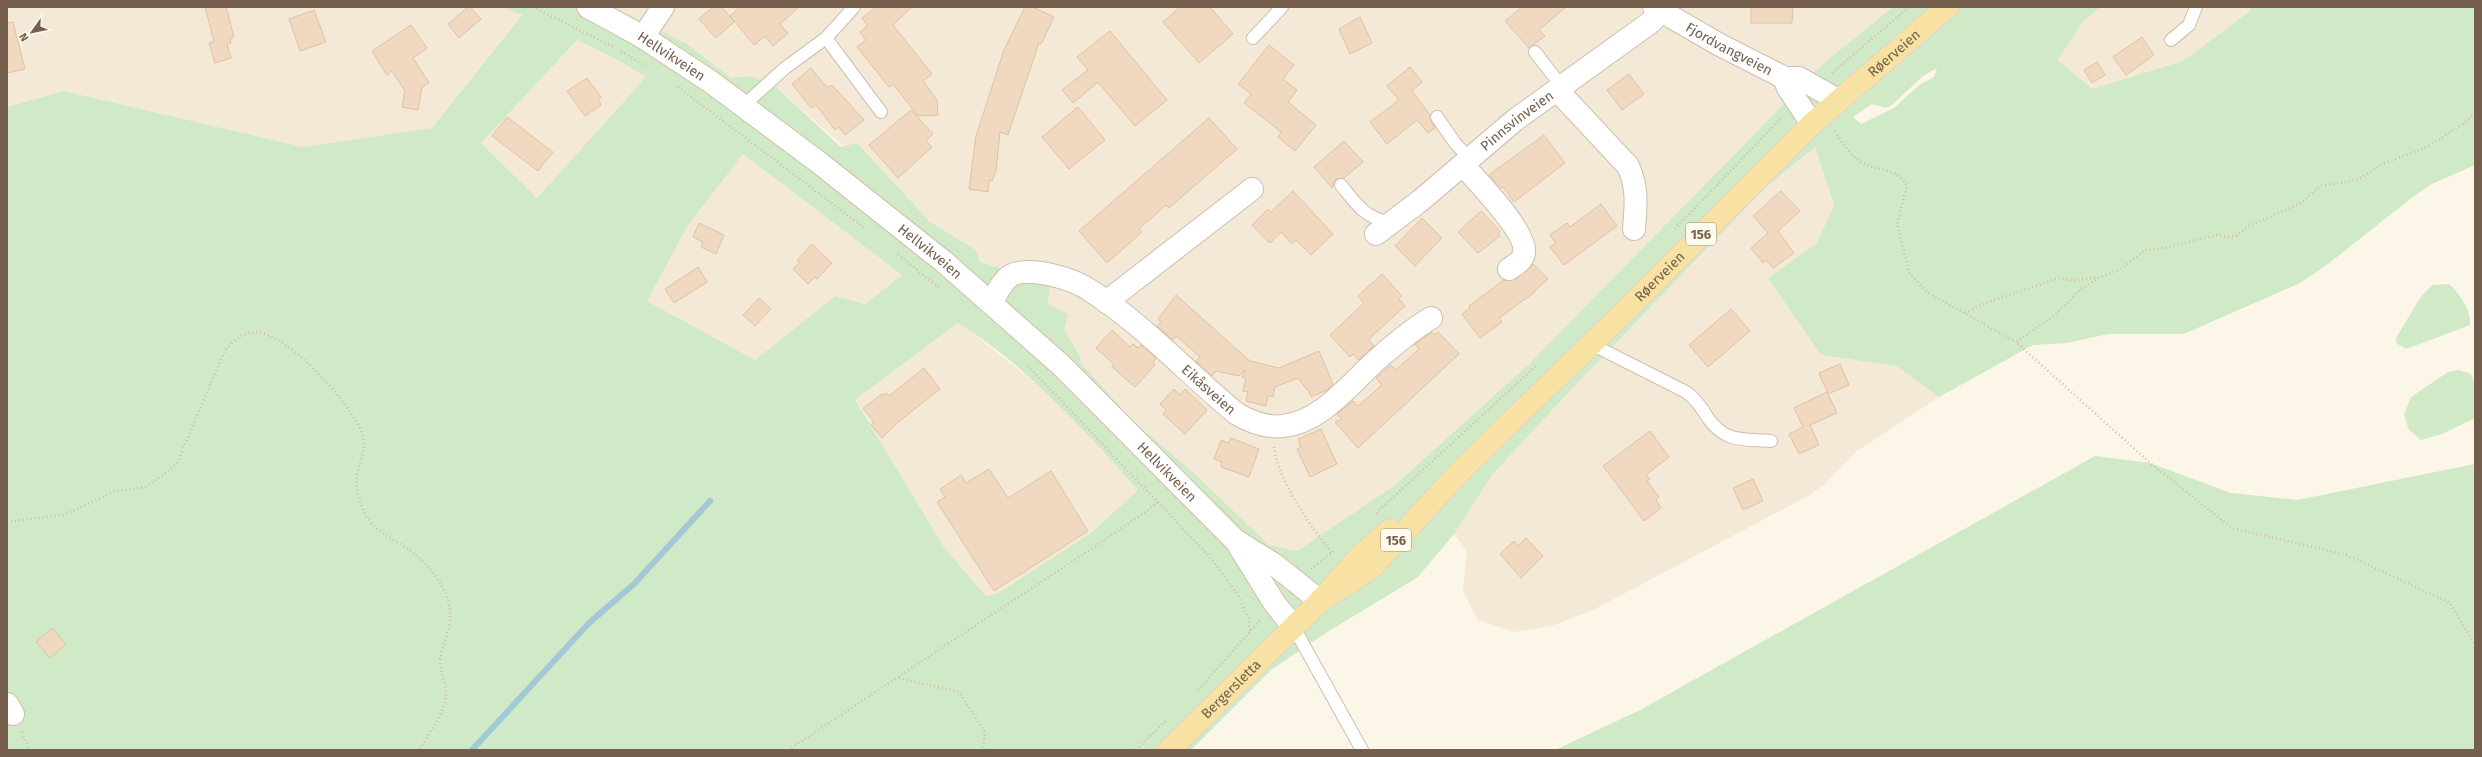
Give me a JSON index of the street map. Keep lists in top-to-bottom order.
{
  "streets": {
    "main road": ["Røerveien", "156", "Bergersletta"],
    "street": [
      "Fjordvangveien",
      "Hellvikveien",
      "Pinnsvinveien",
      "Eikåsveien"
    ]
  },
  "crossings": [
    ["Fjordvangveien", "Røerveien"],
    ["Fjordvangveien", "Pinnsvinveien"],
    ["Røerveien", "Hellvikveien"],
    ["Røerveien", "Bergersletta"],
    ["Hellvikveien", "Eikåsveien"],
    ["Hellvikveien", "Bergersletta"]
  ],
  "north": "bottom left"
}
